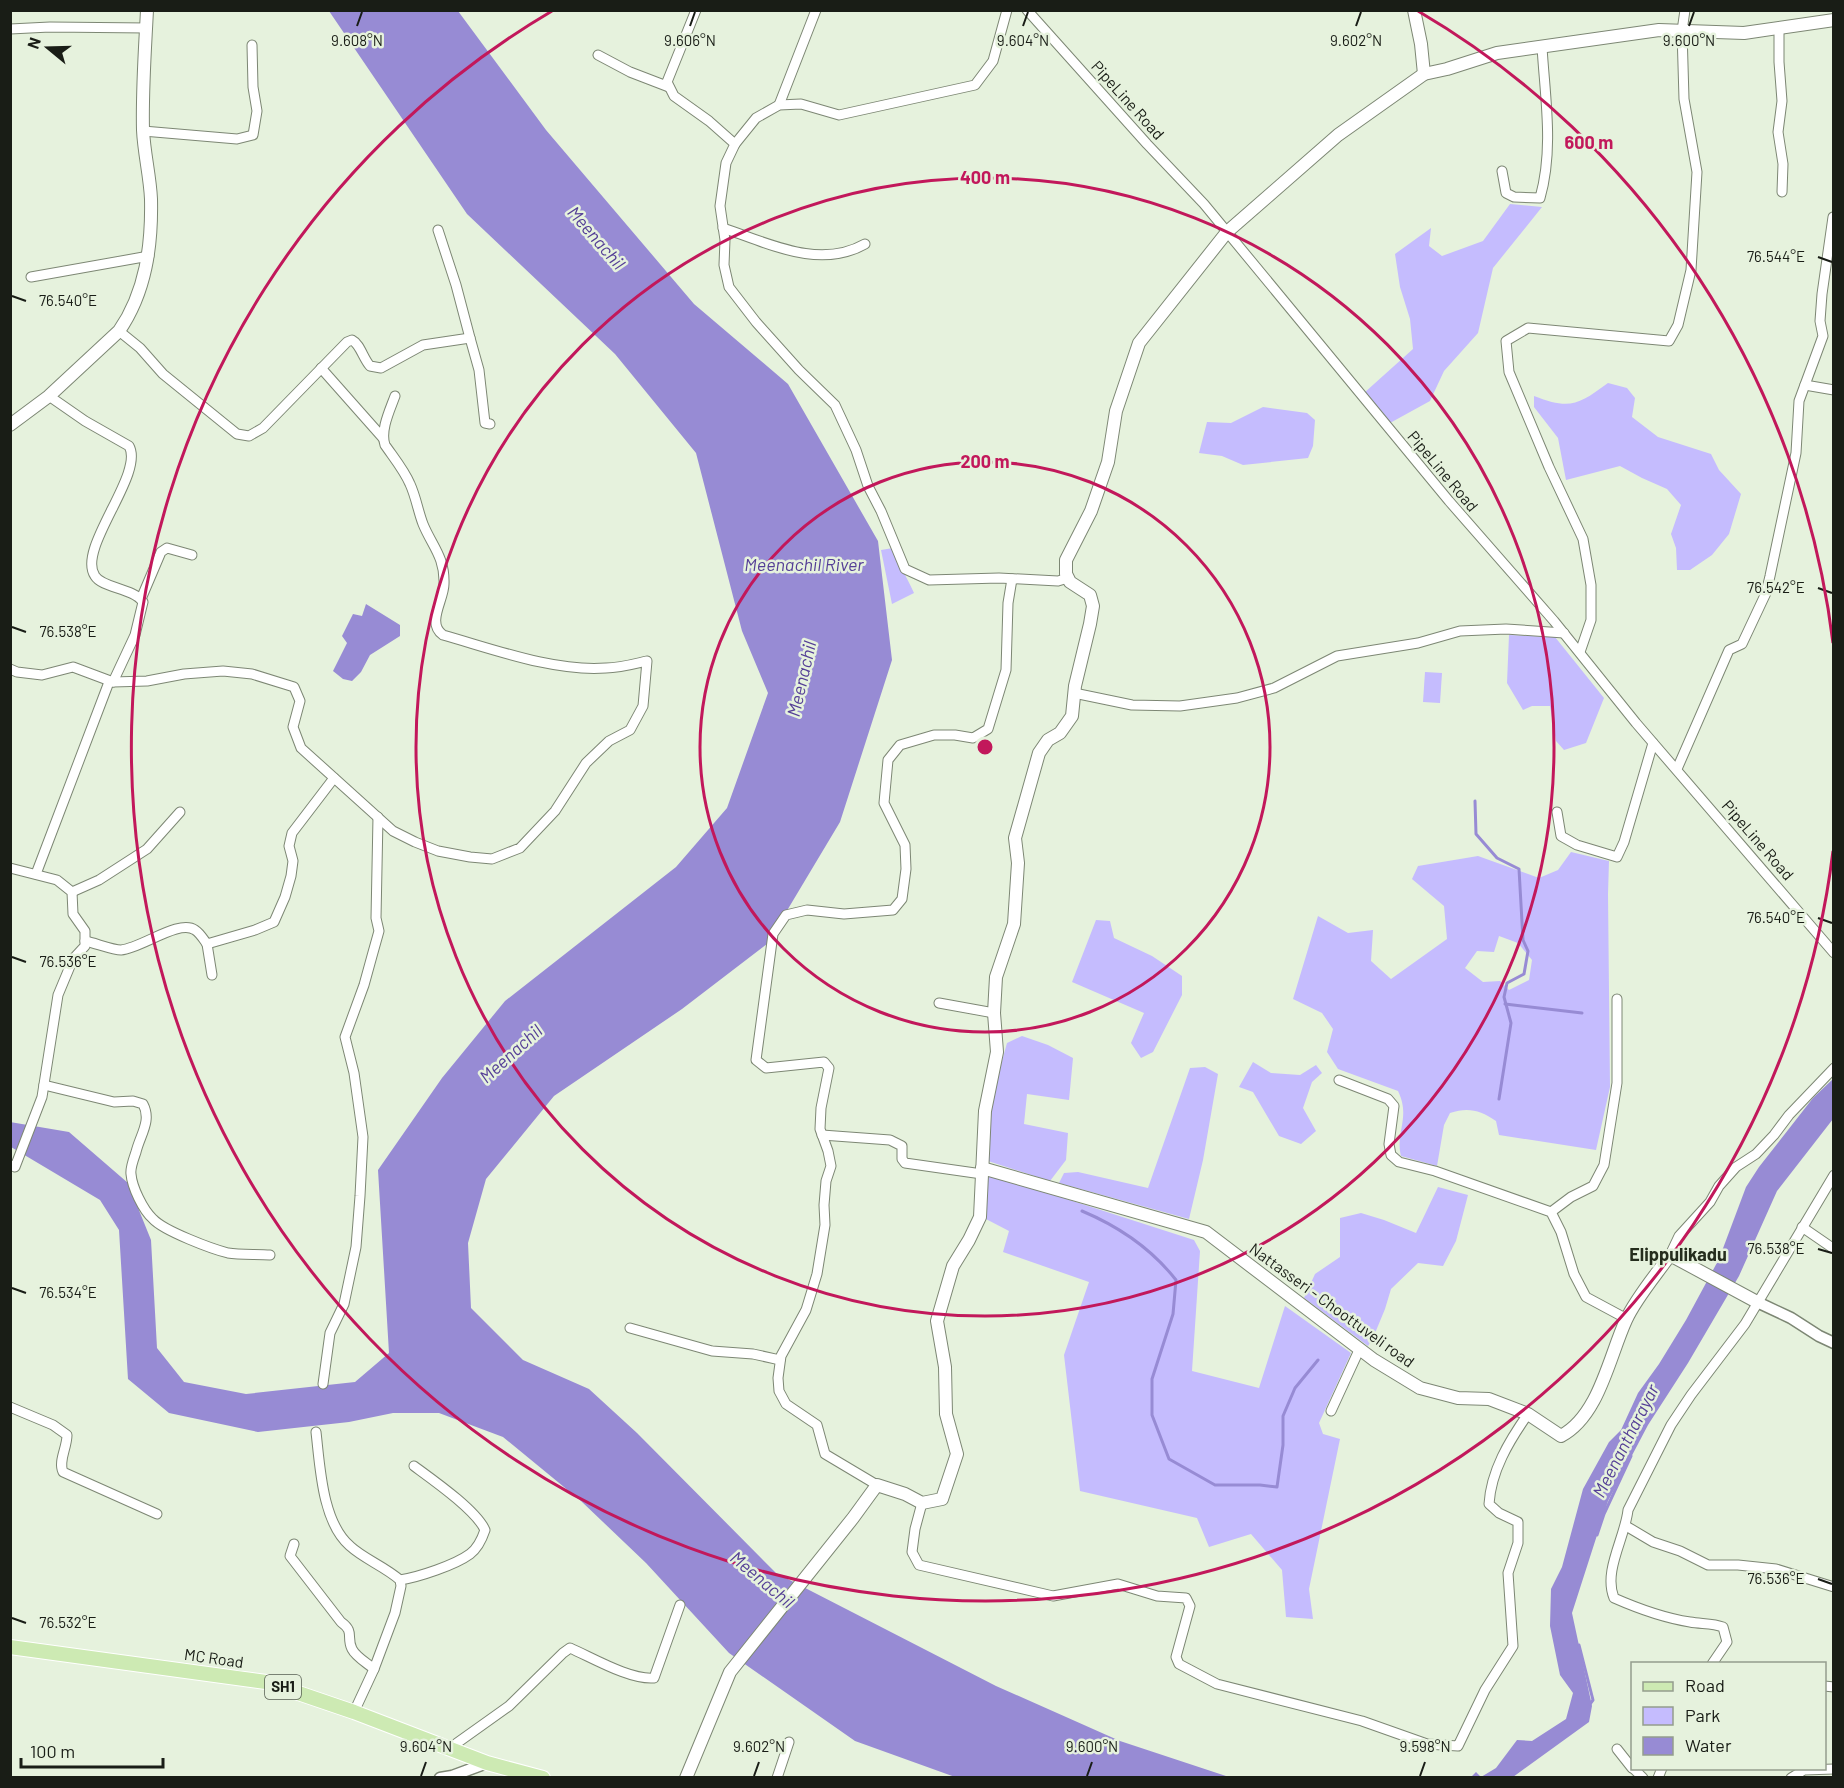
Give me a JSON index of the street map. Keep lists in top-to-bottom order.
{
  "streets": {
    "main road": ["Nattasseri - Choottuveli road", "MC Road", "SH1"],
    "street": ["PipeLine Road"]
  },
  "districts": ["Elippulikadu"],
  "water": ["Meenachil", "Meenachil River", "Meenantharayar"],
  "legend": ["Road", "Park", "Water"],
  "scale_bar": "100 m",
  "north": "left",
  "coordinates": [
    "9.608°N",
    "9.606°N",
    "9.604°N",
    "9.602°N",
    "9.600°N",
    "76.544°E",
    "76.540°E",
    "76.542°E",
    "76.538°E",
    "76.536°E",
    "76.534°E",
    "76.532°E",
    "9.598°N"
  ],
  "rings": ["600 m", "400 m", "200 m"]
}
